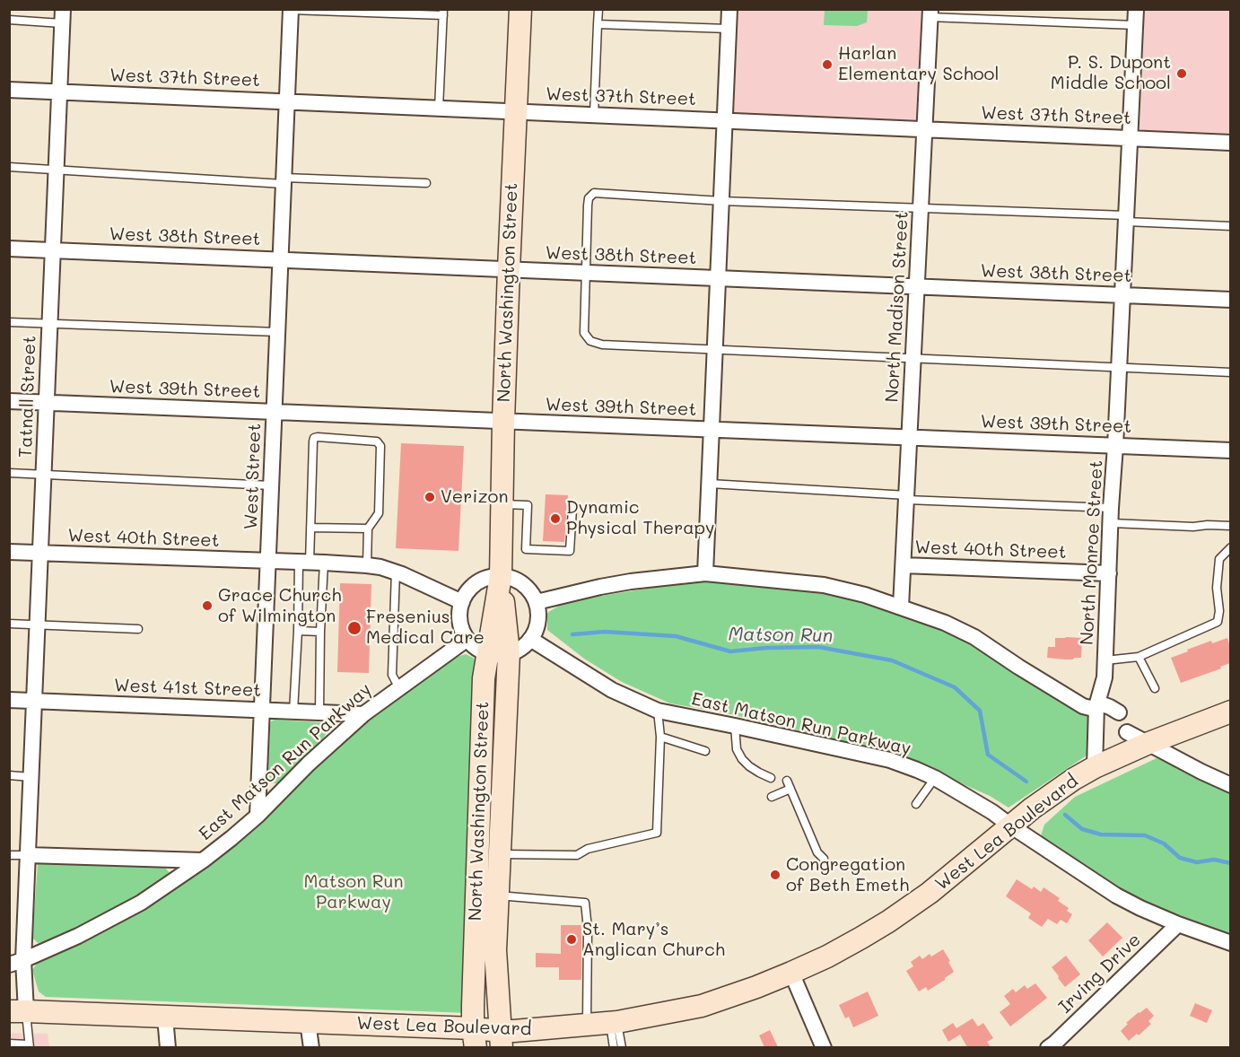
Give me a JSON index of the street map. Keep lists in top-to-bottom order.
{
  "streets": {
    "main road": ["North Washington Street", "West Lea Boulevard"],
    "street": [
      "West 37th Street",
      "West 38th Street",
      "North Madison Street",
      "West 39th Street",
      "Tatnall Street",
      "West Street",
      "West 40th Street",
      "North Monroe Street",
      "West 41st Street",
      "East Matson Run Parkway",
      "Irving Drive"
    ]
  },
  "crossings": [
    ["West 37th Street", "North Washington Street"],
    ["West 37th Street", "North Madison Street"],
    ["West 37th Street", "Tatnall Street"],
    ["West 37th Street", "West Street"],
    ["West 37th Street", "North Monroe Street"],
    ["West 38th Street", "North Washington Street"],
    ["West 38th Street", "North Madison Street"],
    ["West 38th Street", "Tatnall Street"],
    ["West 38th Street", "West Street"],
    ["West 38th Street", "North Monroe Street"],
    ["North Washington Street", "West 39th Street"],
    ["North Washington Street", "West Lea Boulevard"],
    ["North Madison Street", "West 39th Street"],
    ["North Madison Street", "West 40th Street"],
    ["West 39th Street", "Tatnall Street"],
    ["West 39th Street", "West Street"],
    ["West 39th Street", "North Monroe Street"],
    ["Tatnall Street", "West 40th Street"],
    ["Tatnall Street", "West 41st Street"],
    ["Tatnall Street", "East Matson Run Parkway"],
    ["Tatnall Street", "West Lea Boulevard"],
    ["West Street", "West 40th Street"],
    ["West Street", "West 41st Street"],
    ["West Street", "East Matson Run Parkway"],
    ["West 40th Street", "North Monroe Street"],
    ["West 41st Street", "East Matson Run Parkway"],
    ["East Matson Run Parkway", "West Lea Boulevard"],
    ["East Matson Run Parkway", "Irving Drive"]
  ],
  "water": ["Matson Run"],
  "parks": ["Matson Run Parkway"],
  "places": [
    "Harlan Elementary School",
    "P. S. Dupont Middle School",
    "Verizon",
    "Dynamic Physical Therapy",
    "Grace Church of Wilmington",
    "Fresenius Medical Care",
    "Congregation of Beth Emeth",
    "St. Mary’s Anglican Church"
  ]
}
